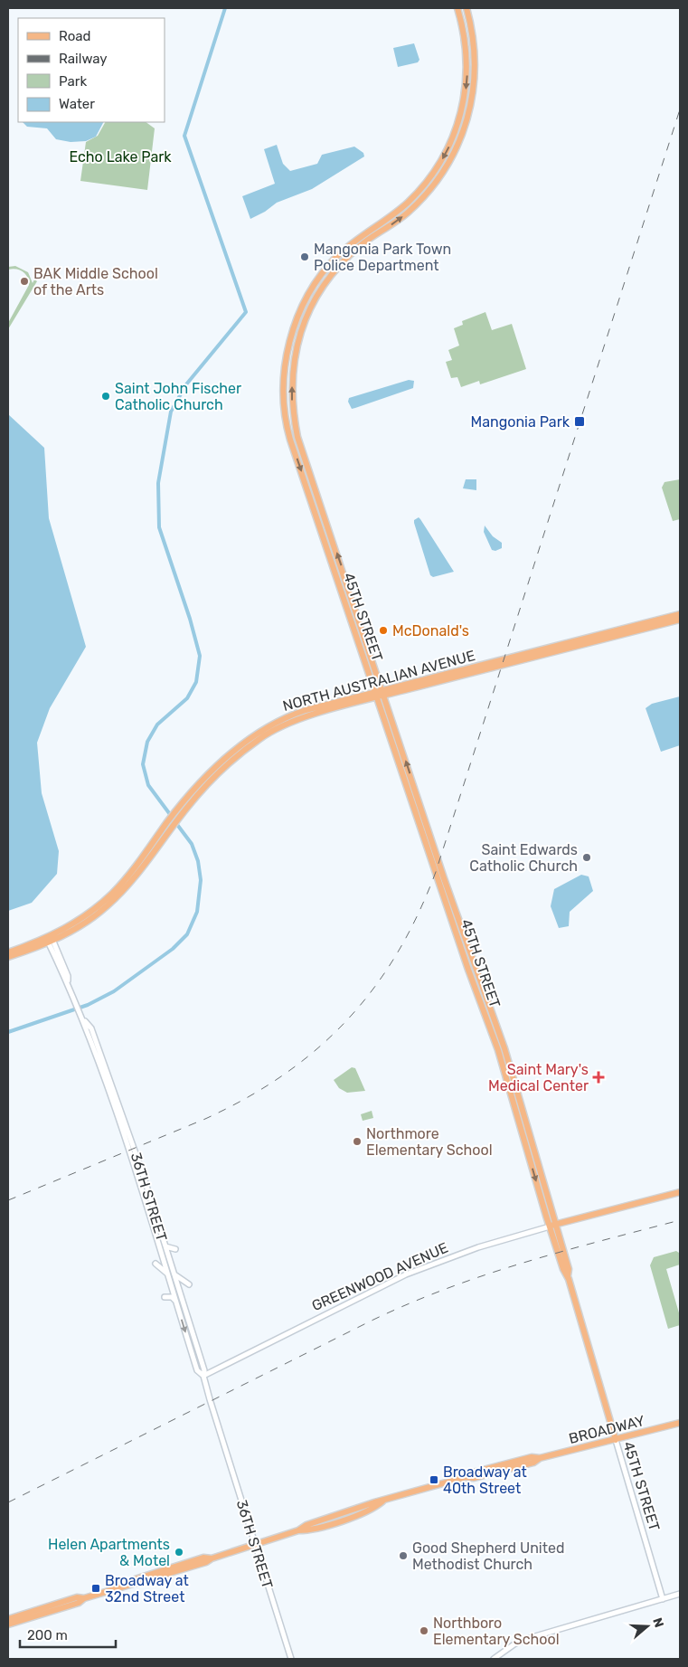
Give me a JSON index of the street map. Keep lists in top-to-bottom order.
{
  "streets": {
    "main road": [
      "45TH STREET",
      "NORTH AUSTRALIAN AVENUE",
      "GREENWOOD AVENUE",
      "BROADWAY"
    ],
    "street": ["36TH STREET"]
  },
  "crossings": [
    ["45TH STREET", "NORTH AUSTRALIAN AVENUE"],
    ["45TH STREET", "GREENWOOD AVENUE"],
    ["45TH STREET", "BROADWAY"],
    ["NORTH AUSTRALIAN AVENUE", "36TH STREET"],
    ["36TH STREET", "GREENWOOD AVENUE"],
    ["36TH STREET", "BROADWAY"]
  ],
  "parks": ["Echo Lake Park"],
  "places": {
    "other": [
      "Mangonia Park Town Police Department",
      "BAK Middle School of the Arts",
      "Saint John Fischer Catholic Church",
      "McDonald's",
      "Saint Edwards Catholic Church",
      "Northmore Elementary School",
      "Helen Apartments & Motel",
      "Good Shepherd United Methodist Church",
      "Northboro Elementary School"
    ],
    "transit": ["Mangonia Park", "Broadway at 40th Street", "Broadway at 32nd Street"],
    "health": ["Saint Mary's Medical Center"]
  },
  "legend": [
    "Road",
    "Railway",
    "Park",
    "Water"
  ],
  "scale_bar": "200 m",
  "north": "right"
}
